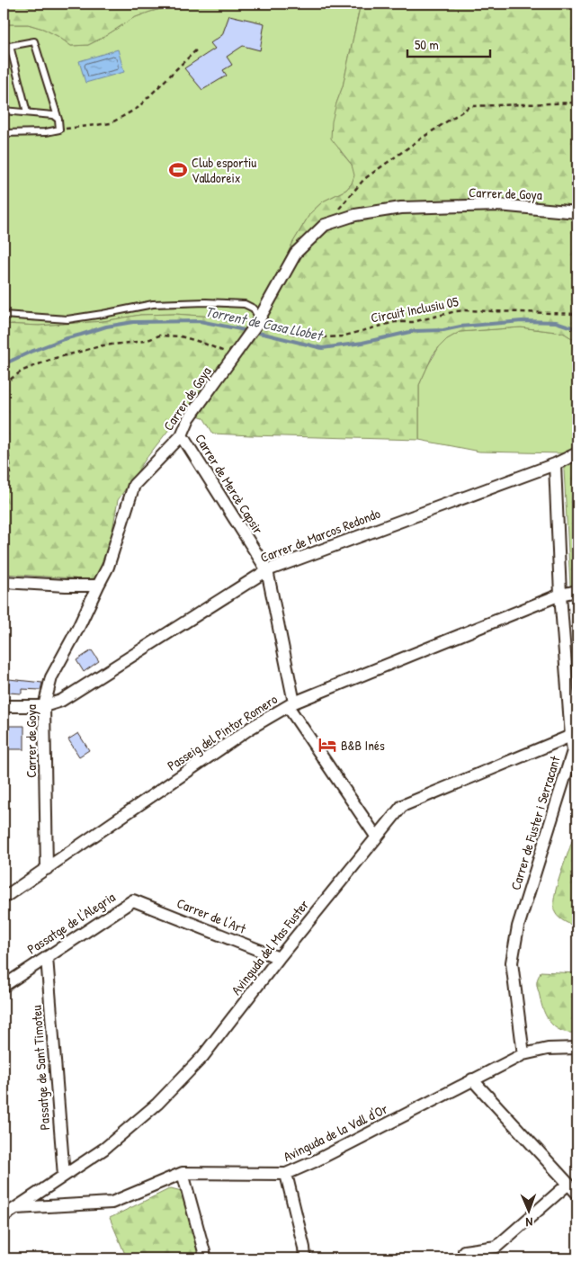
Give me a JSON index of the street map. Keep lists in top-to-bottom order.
{
  "streets": {
    "street": [
      "Carrer de Goya",
      "Carrer de Mercè Capsir",
      "Carrer de Marcos Redondo",
      "Passeig del Pintor Romero",
      "Carrer de Fuster i Serracant",
      "Carrer de l'Art",
      "Passatge de l'Alegria",
      "Avinguda del Mas Fuster",
      "Passatge de Sant Timoteu",
      "Avinguda de la Vall d'Or"
    ],
    "path": ["Circuit Inclusiu 05"]
  },
  "crossings": [
    ["Carrer de Goya", "Circuit Inclusiu 05"],
    ["Carrer de Goya", "Carrer de Mercè Capsir"],
    ["Carrer de Goya", "Carrer de Marcos Redondo"],
    ["Carrer de Goya", "Passeig del Pintor Romero"],
    ["Carrer de Mercè Capsir", "Carrer de Marcos Redondo"],
    ["Carrer de Mercè Capsir", "Passeig del Pintor Romero"],
    ["Carrer de Mercè Capsir", "Avinguda del Mas Fuster"],
    ["Carrer de Marcos Redondo", "Carrer de Fuster i Serracant"],
    ["Passeig del Pintor Romero", "Carrer de Fuster i Serracant"],
    ["Carrer de Fuster i Serracant", "Avinguda del Mas Fuster"],
    ["Carrer de Fuster i Serracant", "Avinguda de la Vall d'Or"],
    ["Carrer de l'Art", "Passatge de l'Alegria"],
    ["Carrer de l'Art", "Avinguda del Mas Fuster"],
    ["Passatge de l'Alegria", "Passatge de Sant Timoteu"],
    ["Avinguda del Mas Fuster", "Passatge de Sant Timoteu"],
    ["Avinguda del Mas Fuster", "Avinguda de la Vall d'Or"]
  ],
  "water": ["Torrent de Casa Llobet"],
  "places": {
    "sports": ["Club esportiu Valldoreix"],
    "hotel": ["B&B Inés"]
  },
  "scale_bar": "50 m",
  "north": "bottom"
}
